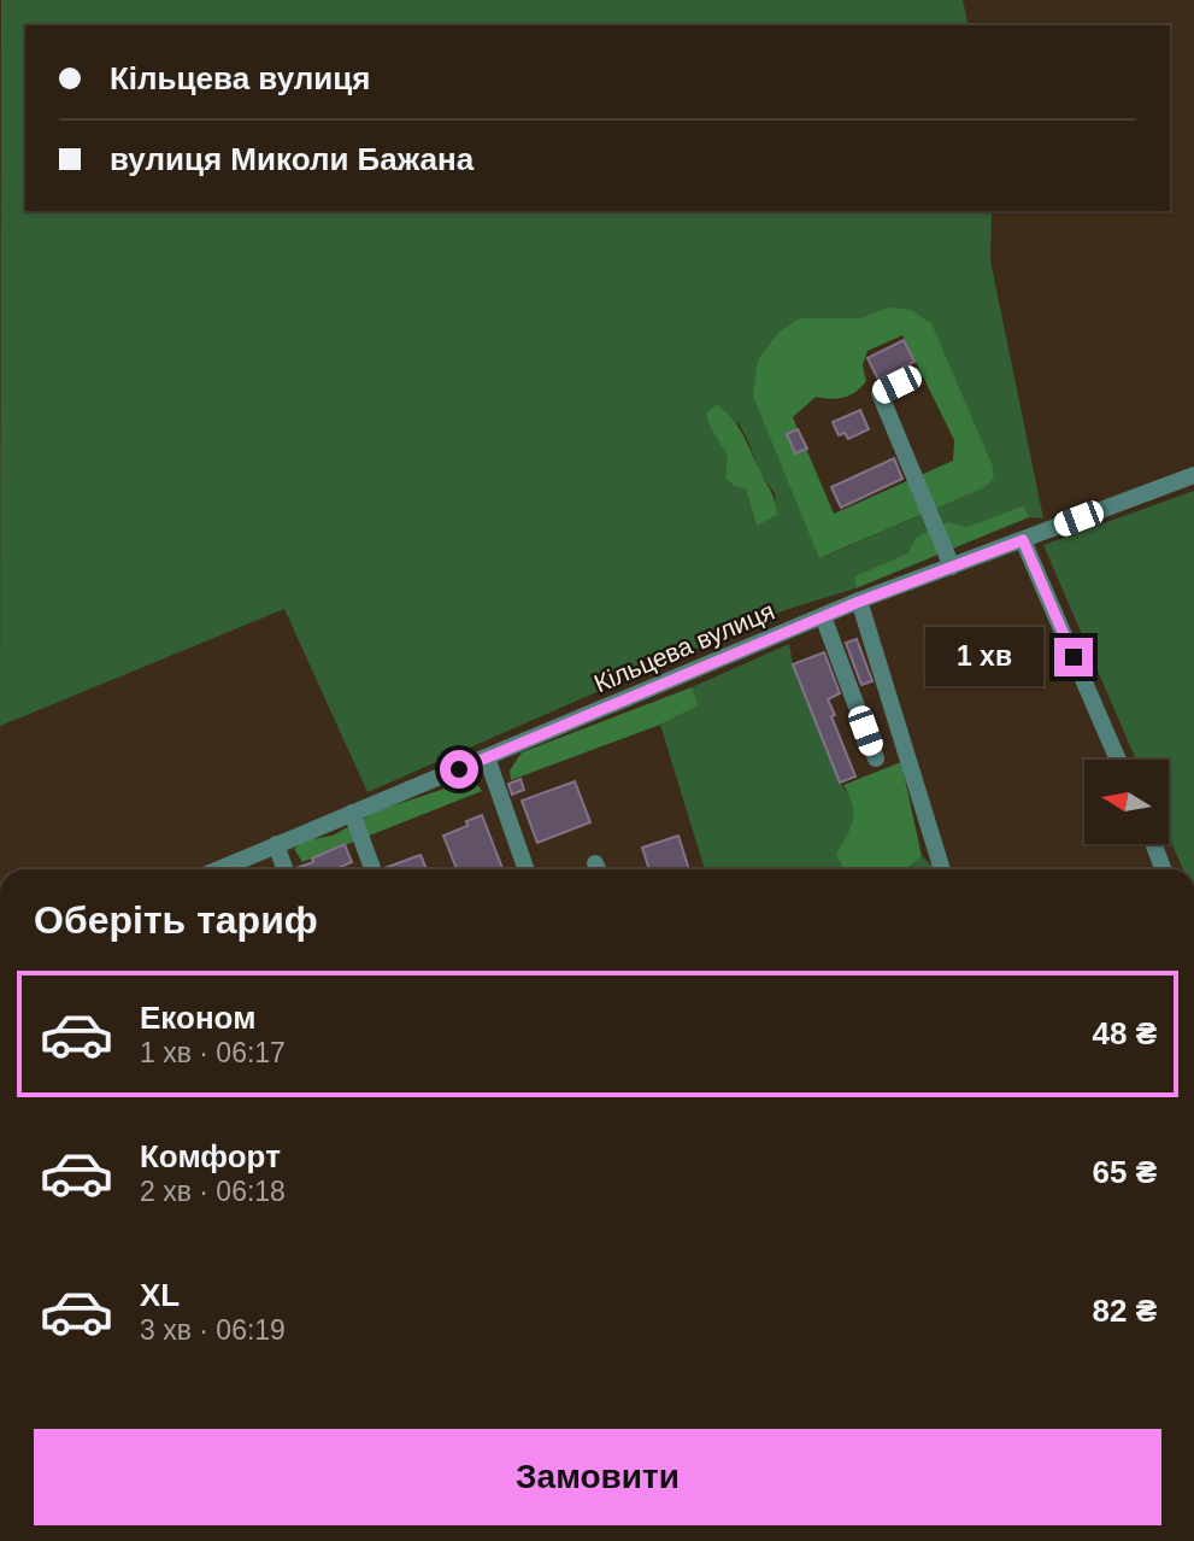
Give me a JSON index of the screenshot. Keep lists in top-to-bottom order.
{
  "streets": {
    "street": ["Кільцева вулиця"]
  },
  "north": "left",
  "page": {
    "banner": ["Кільцева вулиця", "вулиця Миколи Бажана"],
    "bubble": "1 хв",
    "heading": "Оберіть тариф",
    "list": [
      {
        "name": "Економ",
        "note": "1 хв · 06:17",
        "value": "48 ₴"
      },
      {
        "name": "Комфорт",
        "note": "2 хв · 06:18",
        "value": "65 ₴"
      },
      {
        "name": "XL",
        "note": "3 хв · 06:19",
        "value": "82 ₴"
      }
    ],
    "buttons": "Замовити"
  }
}
